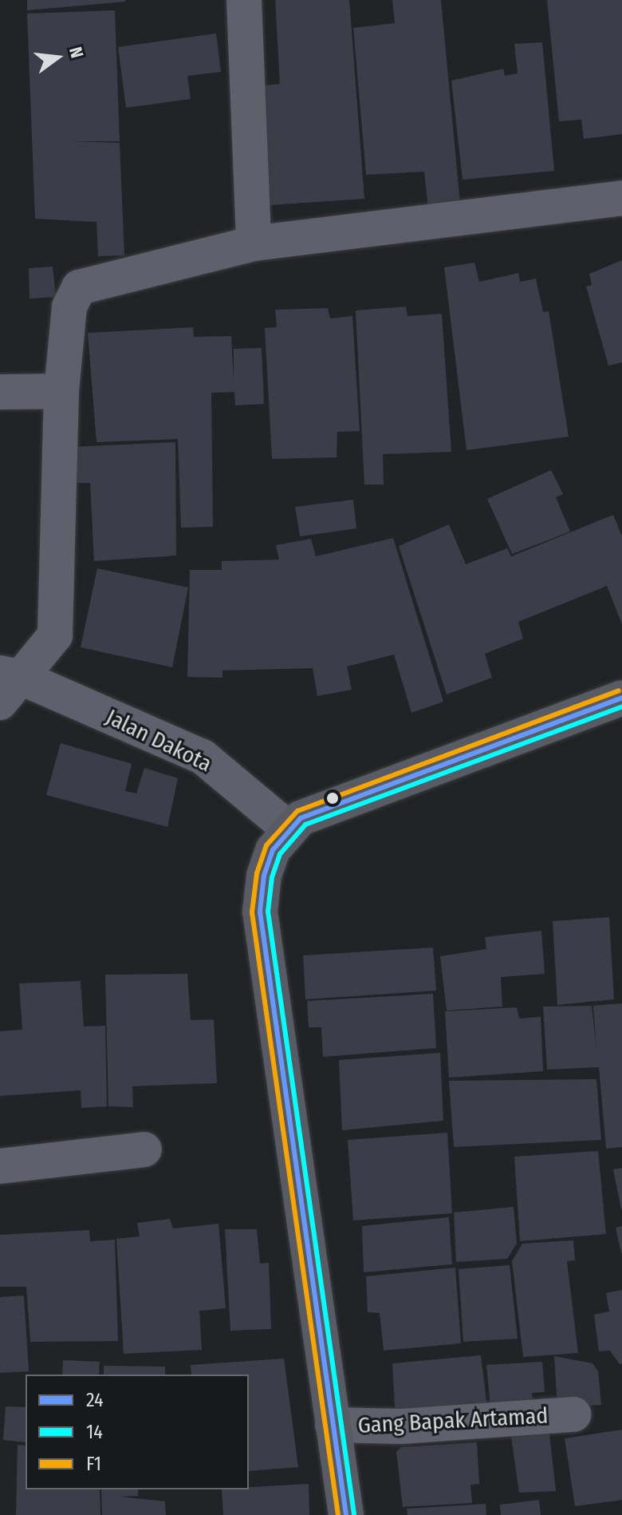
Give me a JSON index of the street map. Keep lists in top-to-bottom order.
{
  "streets": {
    "street": ["Jalan Dakota", "Gang Bapak Artamad"]
  },
  "lines": ["transit line F1", "transit line 24", "transit line 14"],
  "legend": ["24", "14", "F1"],
  "north": "right"
}
